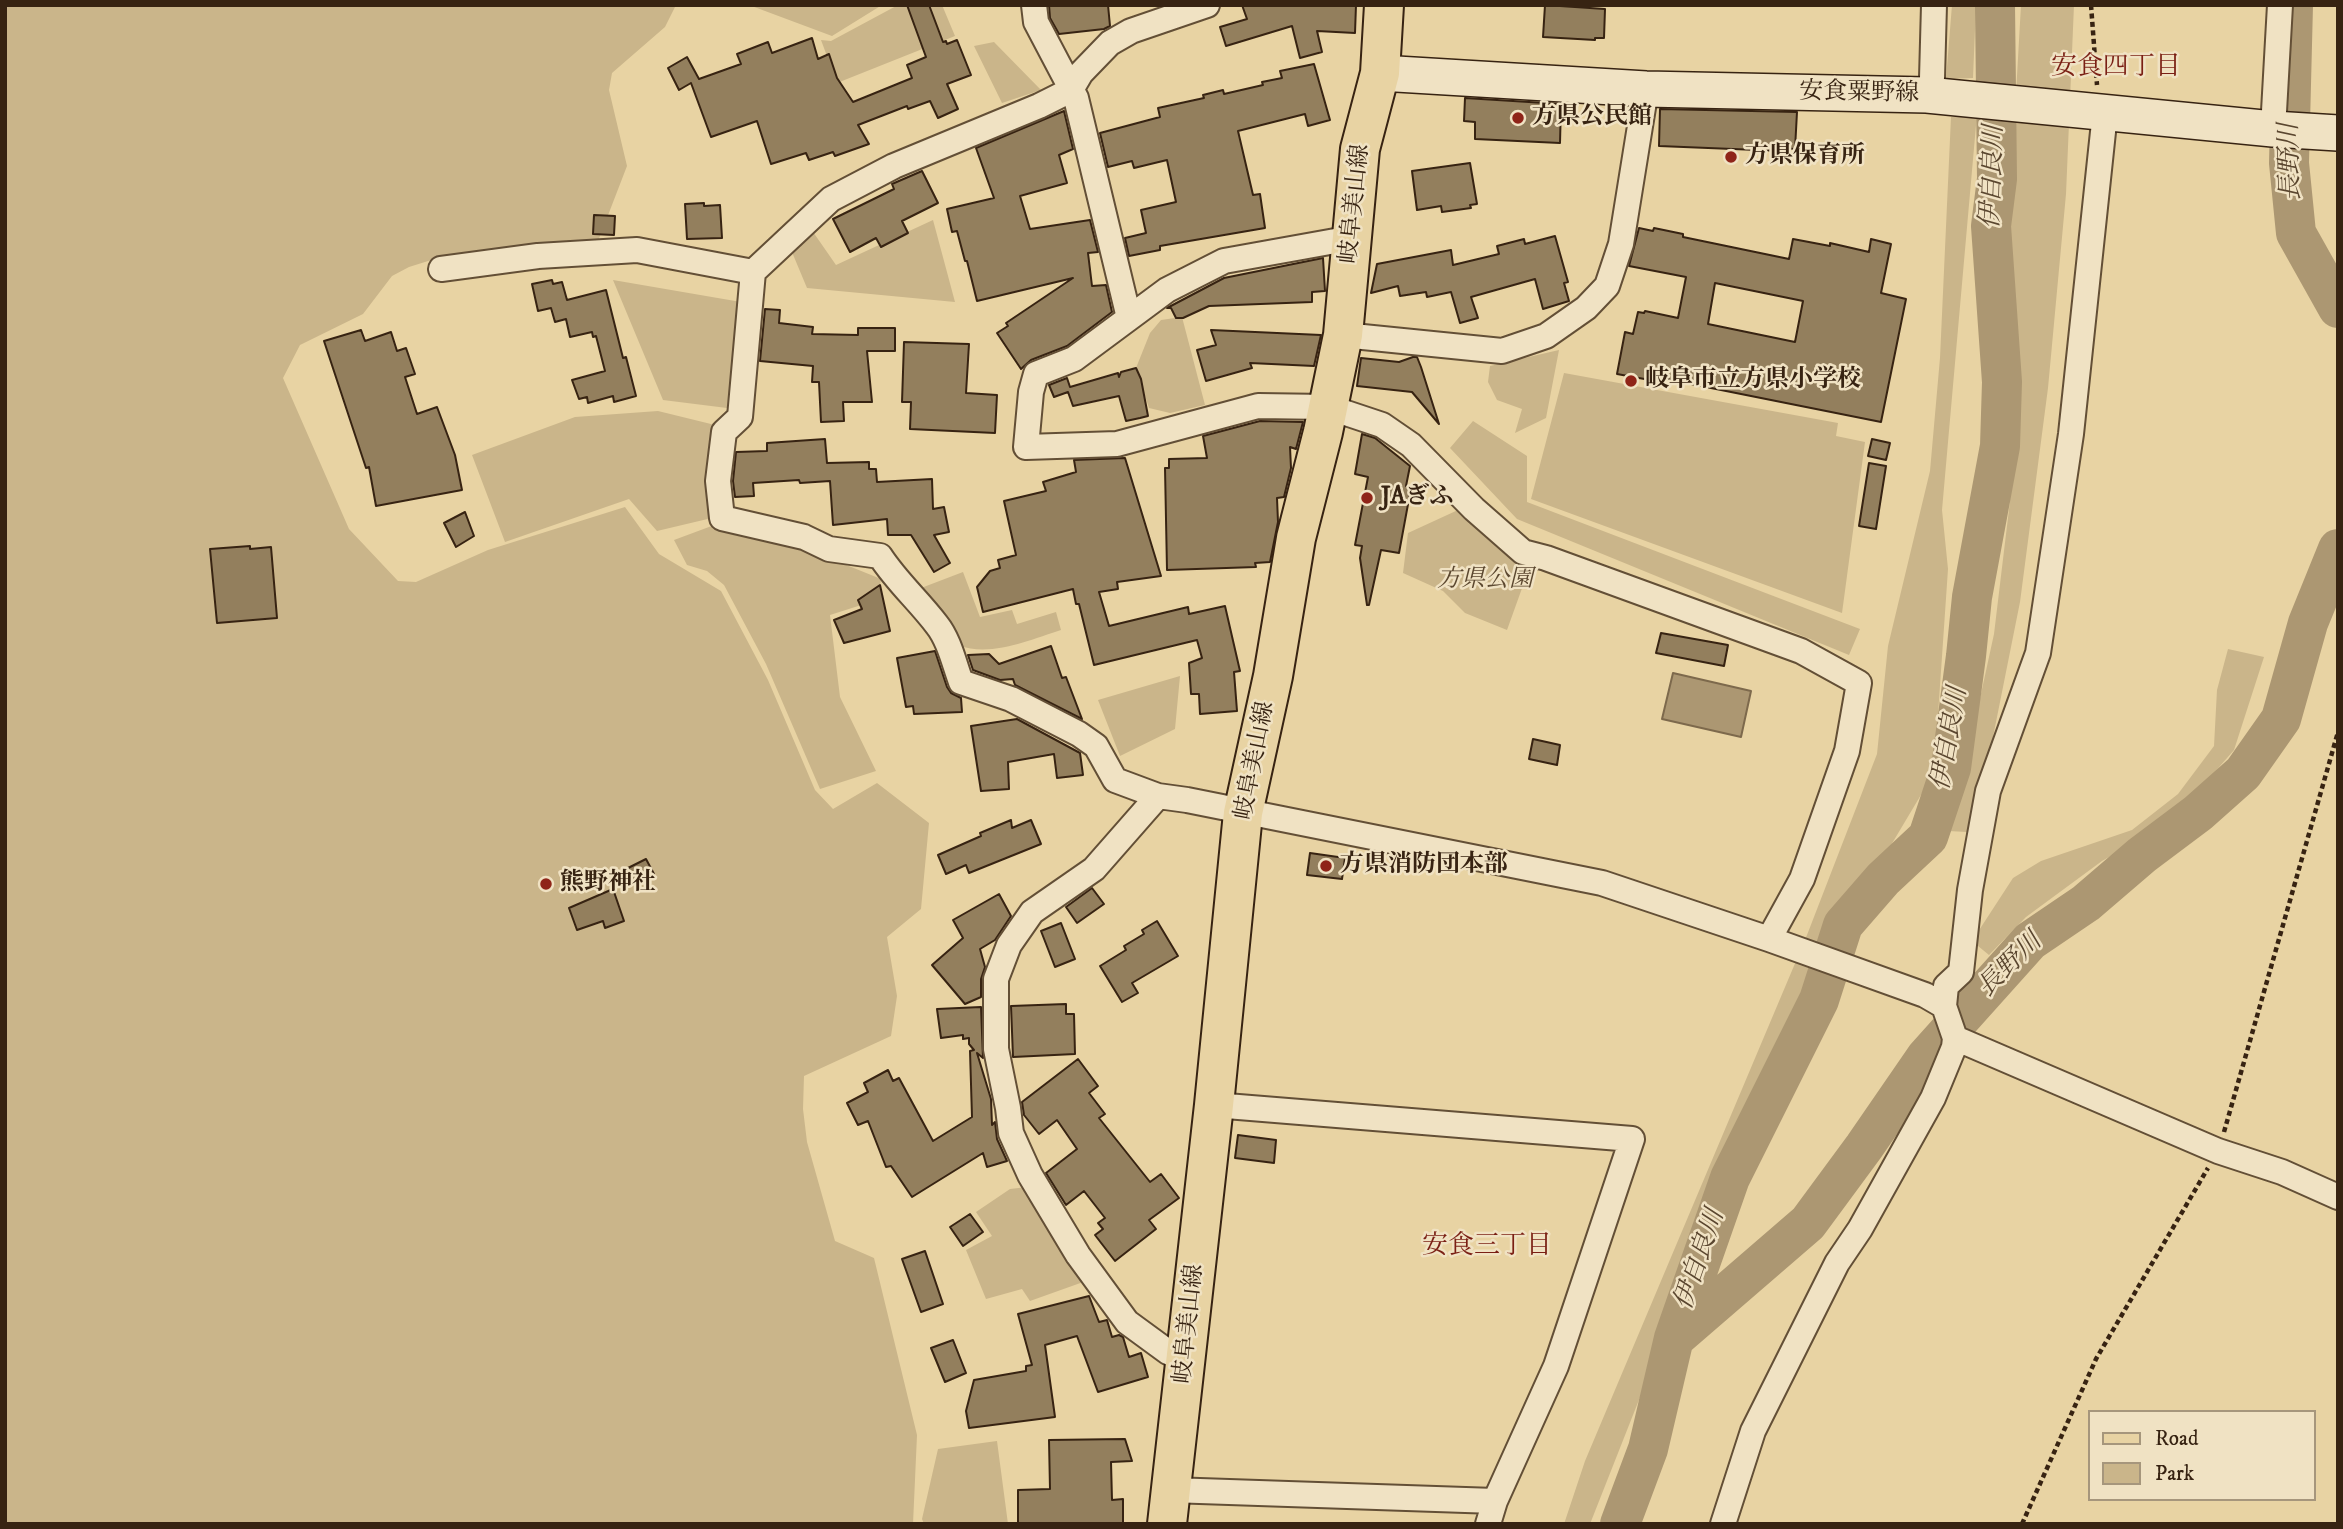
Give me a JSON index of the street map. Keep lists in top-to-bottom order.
{
  "streets": {
    "main road": ["安食粟野線", "岐阜美山線"]
  },
  "crossings": [
    ["安食粟野線", "岐阜美山線"]
  ],
  "districts": ["安食四丁目", "安食三丁目"],
  "water": ["長野川", "伊自良川"],
  "parks": ["方県公園"],
  "places": [
    "方県公民館",
    "方県保育所",
    "岐阜市立方県小学校",
    "JAぎふ",
    "方県消防団本部",
    "熊野神社"
  ],
  "legend": ["Road", "Park"]
}
